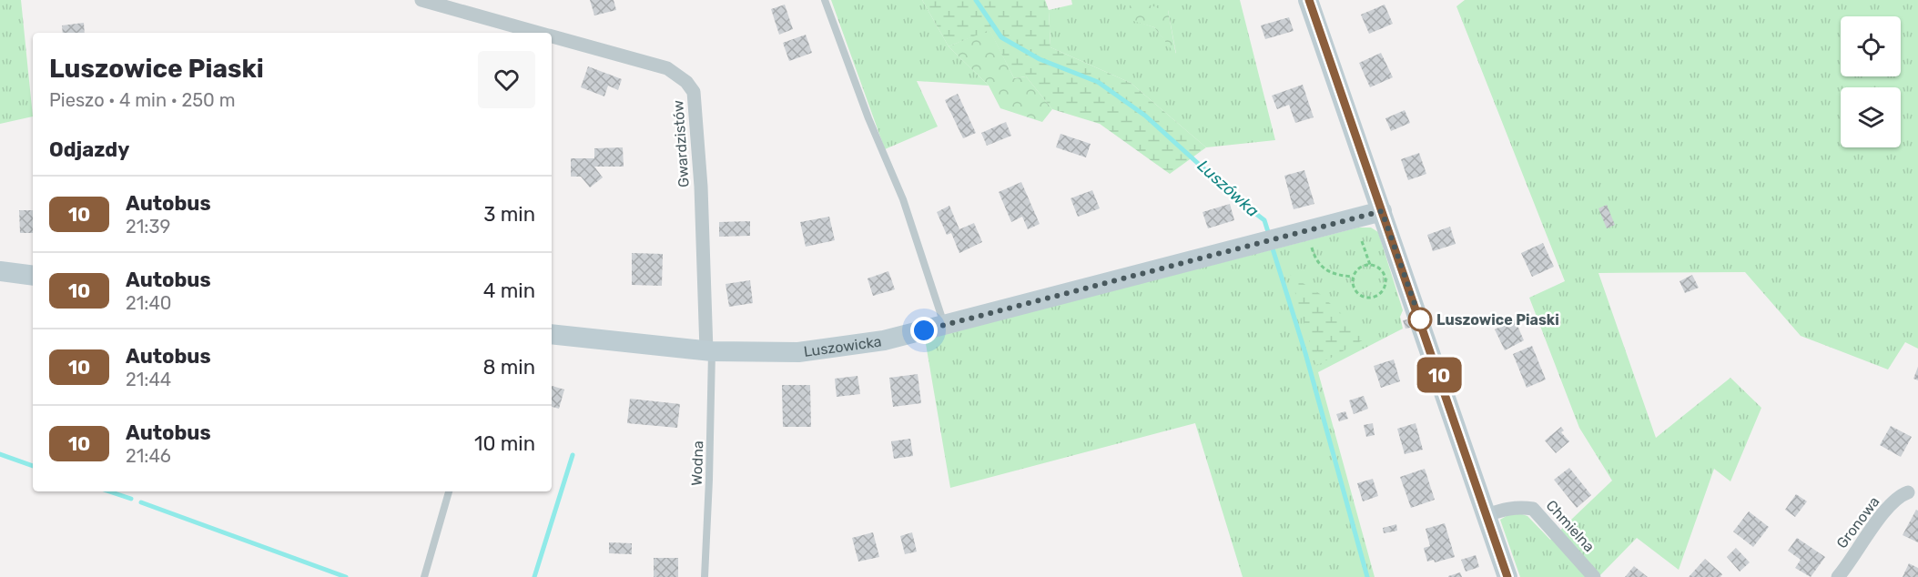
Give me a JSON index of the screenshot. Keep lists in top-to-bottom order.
{
  "streets": {
    "street": [
      "Gwardzistów",
      "Luszowicka",
      "Gronowa",
      "Chmielna"
    ],
    "lane": ["Wodna"]
  },
  "crossings": [
    ["Gwardzistów", "Luszowicka"],
    ["Gwardzistów", "Wodna"],
    ["Luszowicka", "Wodna"]
  ],
  "water": ["Luszówka"],
  "places": ["Luszowice Piaski"],
  "lines": ["bus line 10"],
  "page": {
    "on_map": "10",
    "heading": [
      ["Luszowice Piaski", "Pieszo · 4 min · 250 m"],
      "Odjazdy"
    ],
    "list": [
      {
        "mark": "10",
        "name": "Autobus",
        "note": "21:39",
        "value": "3 min"
      },
      {
        "mark": "10",
        "name": "Autobus",
        "note": "21:40",
        "value": "4 min"
      },
      {
        "mark": "10",
        "name": "Autobus",
        "note": "21:44",
        "value": "8 min"
      },
      {
        "mark": "10",
        "name": "Autobus",
        "note": "21:46",
        "value": "10 min"
      }
    ]
  }
}
